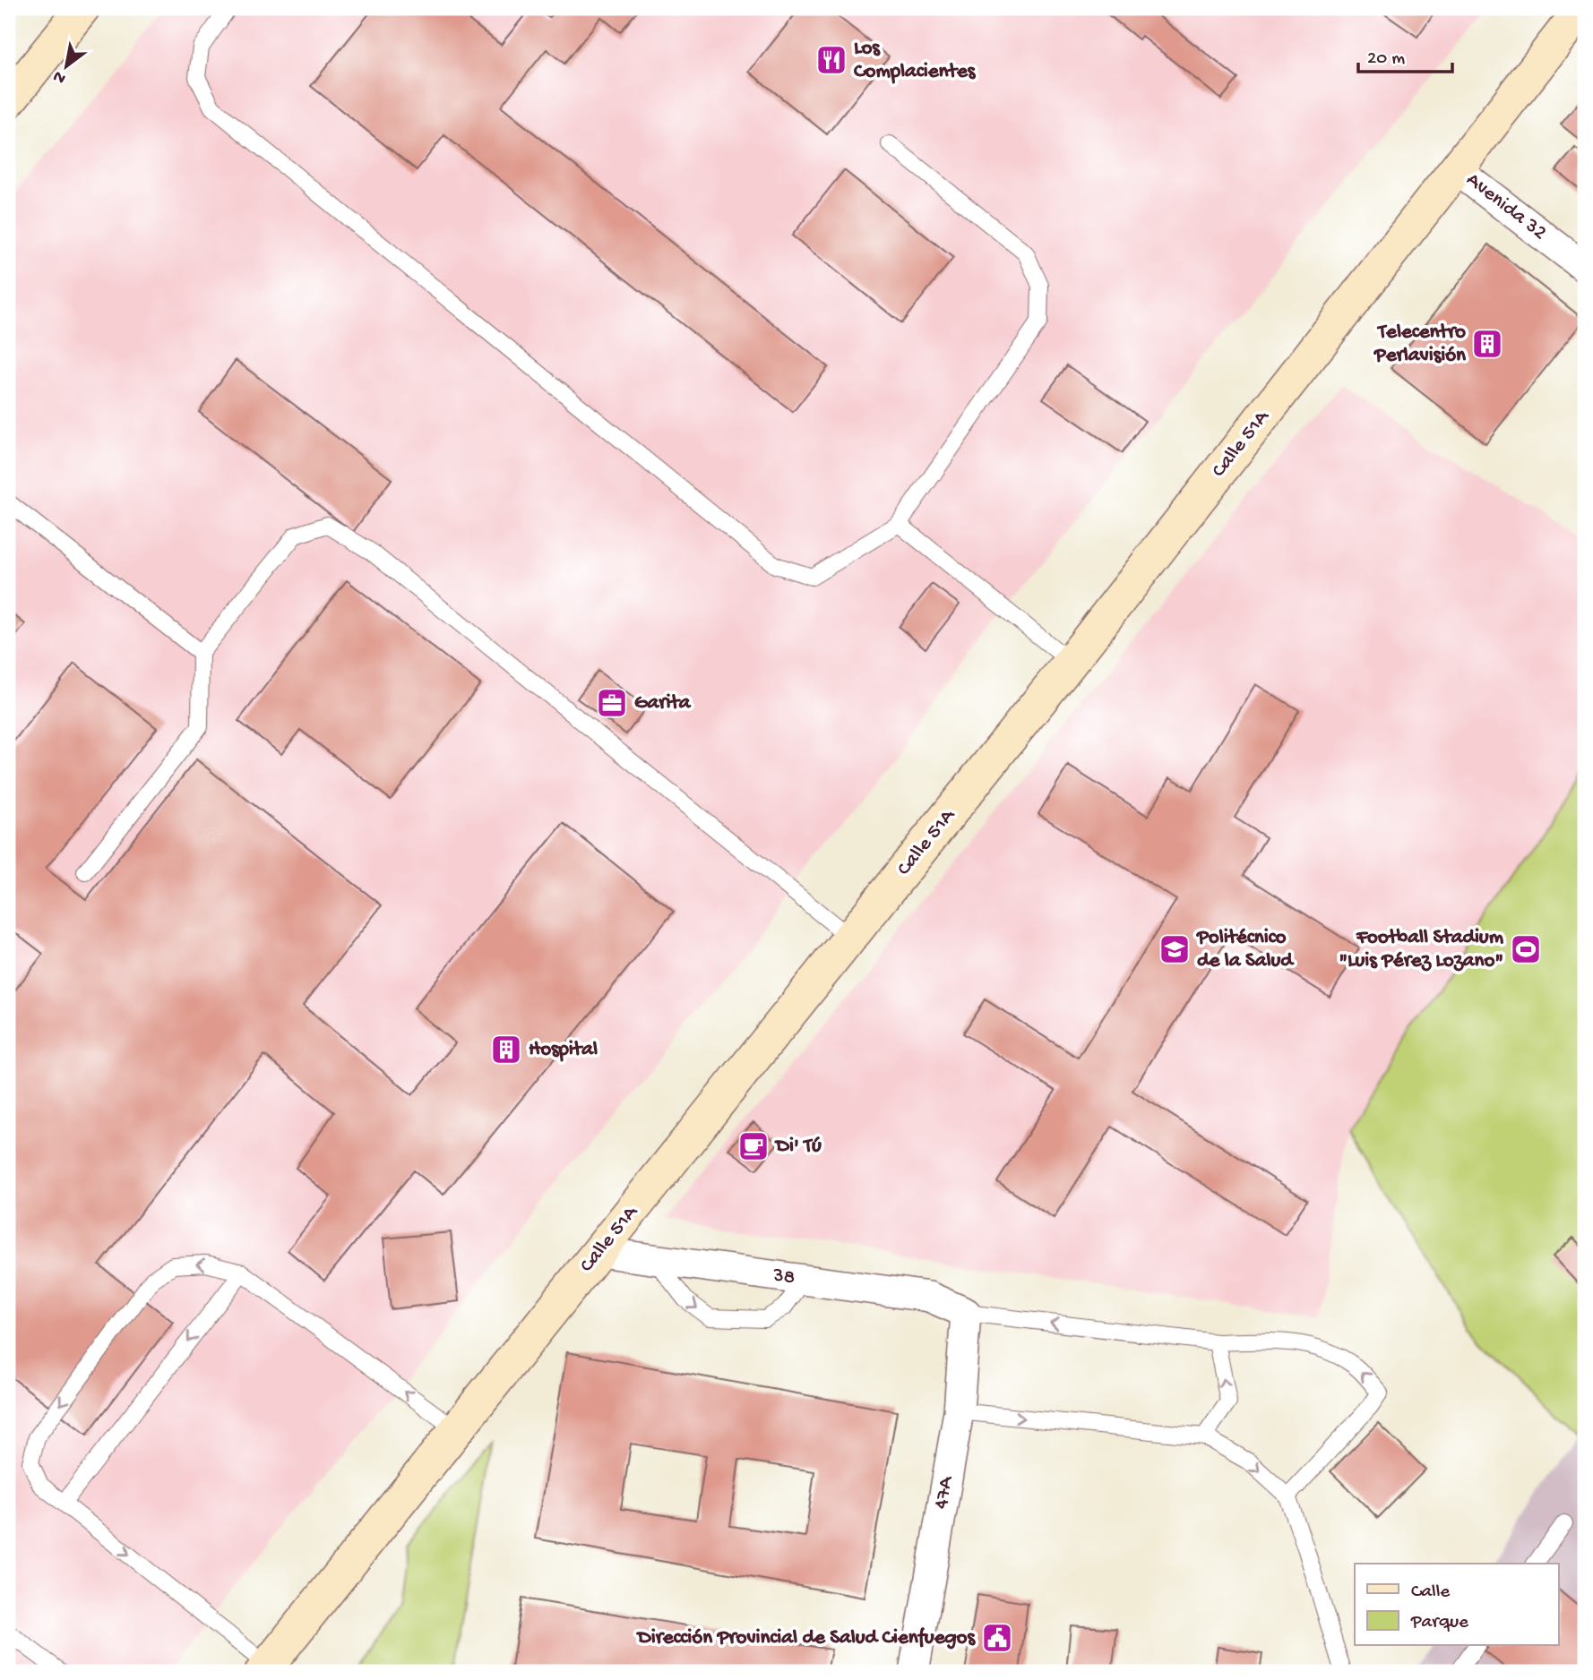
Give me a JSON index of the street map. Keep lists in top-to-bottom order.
{
  "streets": {
    "main road": ["Calle 51A"],
    "street": ["Avenida 32", "38", "47A"]
  },
  "crossings": [
    ["Avenida 32", "Calle 51A"],
    ["Calle 51A", "38"],
    ["38", "47A"]
  ],
  "places": {
    "restaurant": ["Los Complacientes"],
    "building": ["Telecentro Perlavisión", "Hospital"],
    "office": ["Garita"],
    "school or university": ["Politécnico de la Salud"],
    "sports": ["Football Stadium \"Luis Pérez Lozano\""],
    "cafe": ["Di' Tú"],
    "public building": ["Dirección Provincial de Salud Cienfuegos"]
  },
  "legend": ["Calle", "Parque"],
  "scale_bar": "20 m",
  "north": "bottom left"
}
